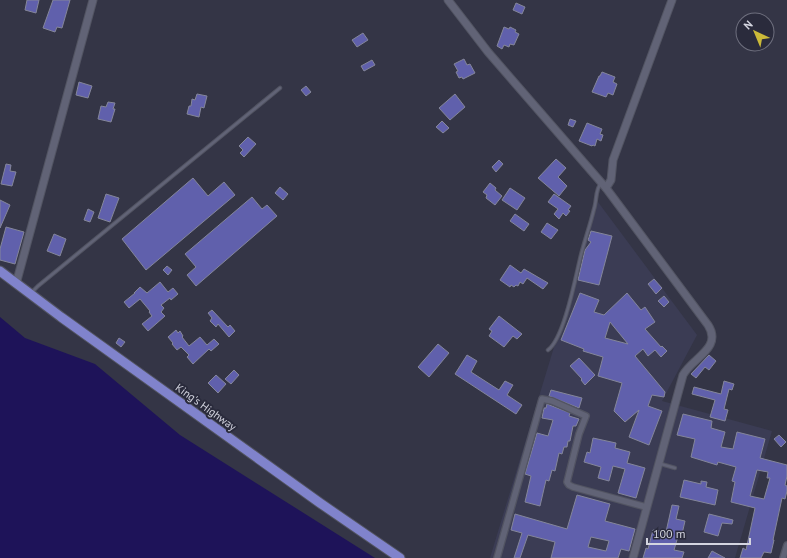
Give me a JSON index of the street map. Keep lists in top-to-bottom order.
{
  "streets": {
    "highway": ["King's Highway"]
  },
  "scale_bar": "100 m",
  "north": "top left"
}
